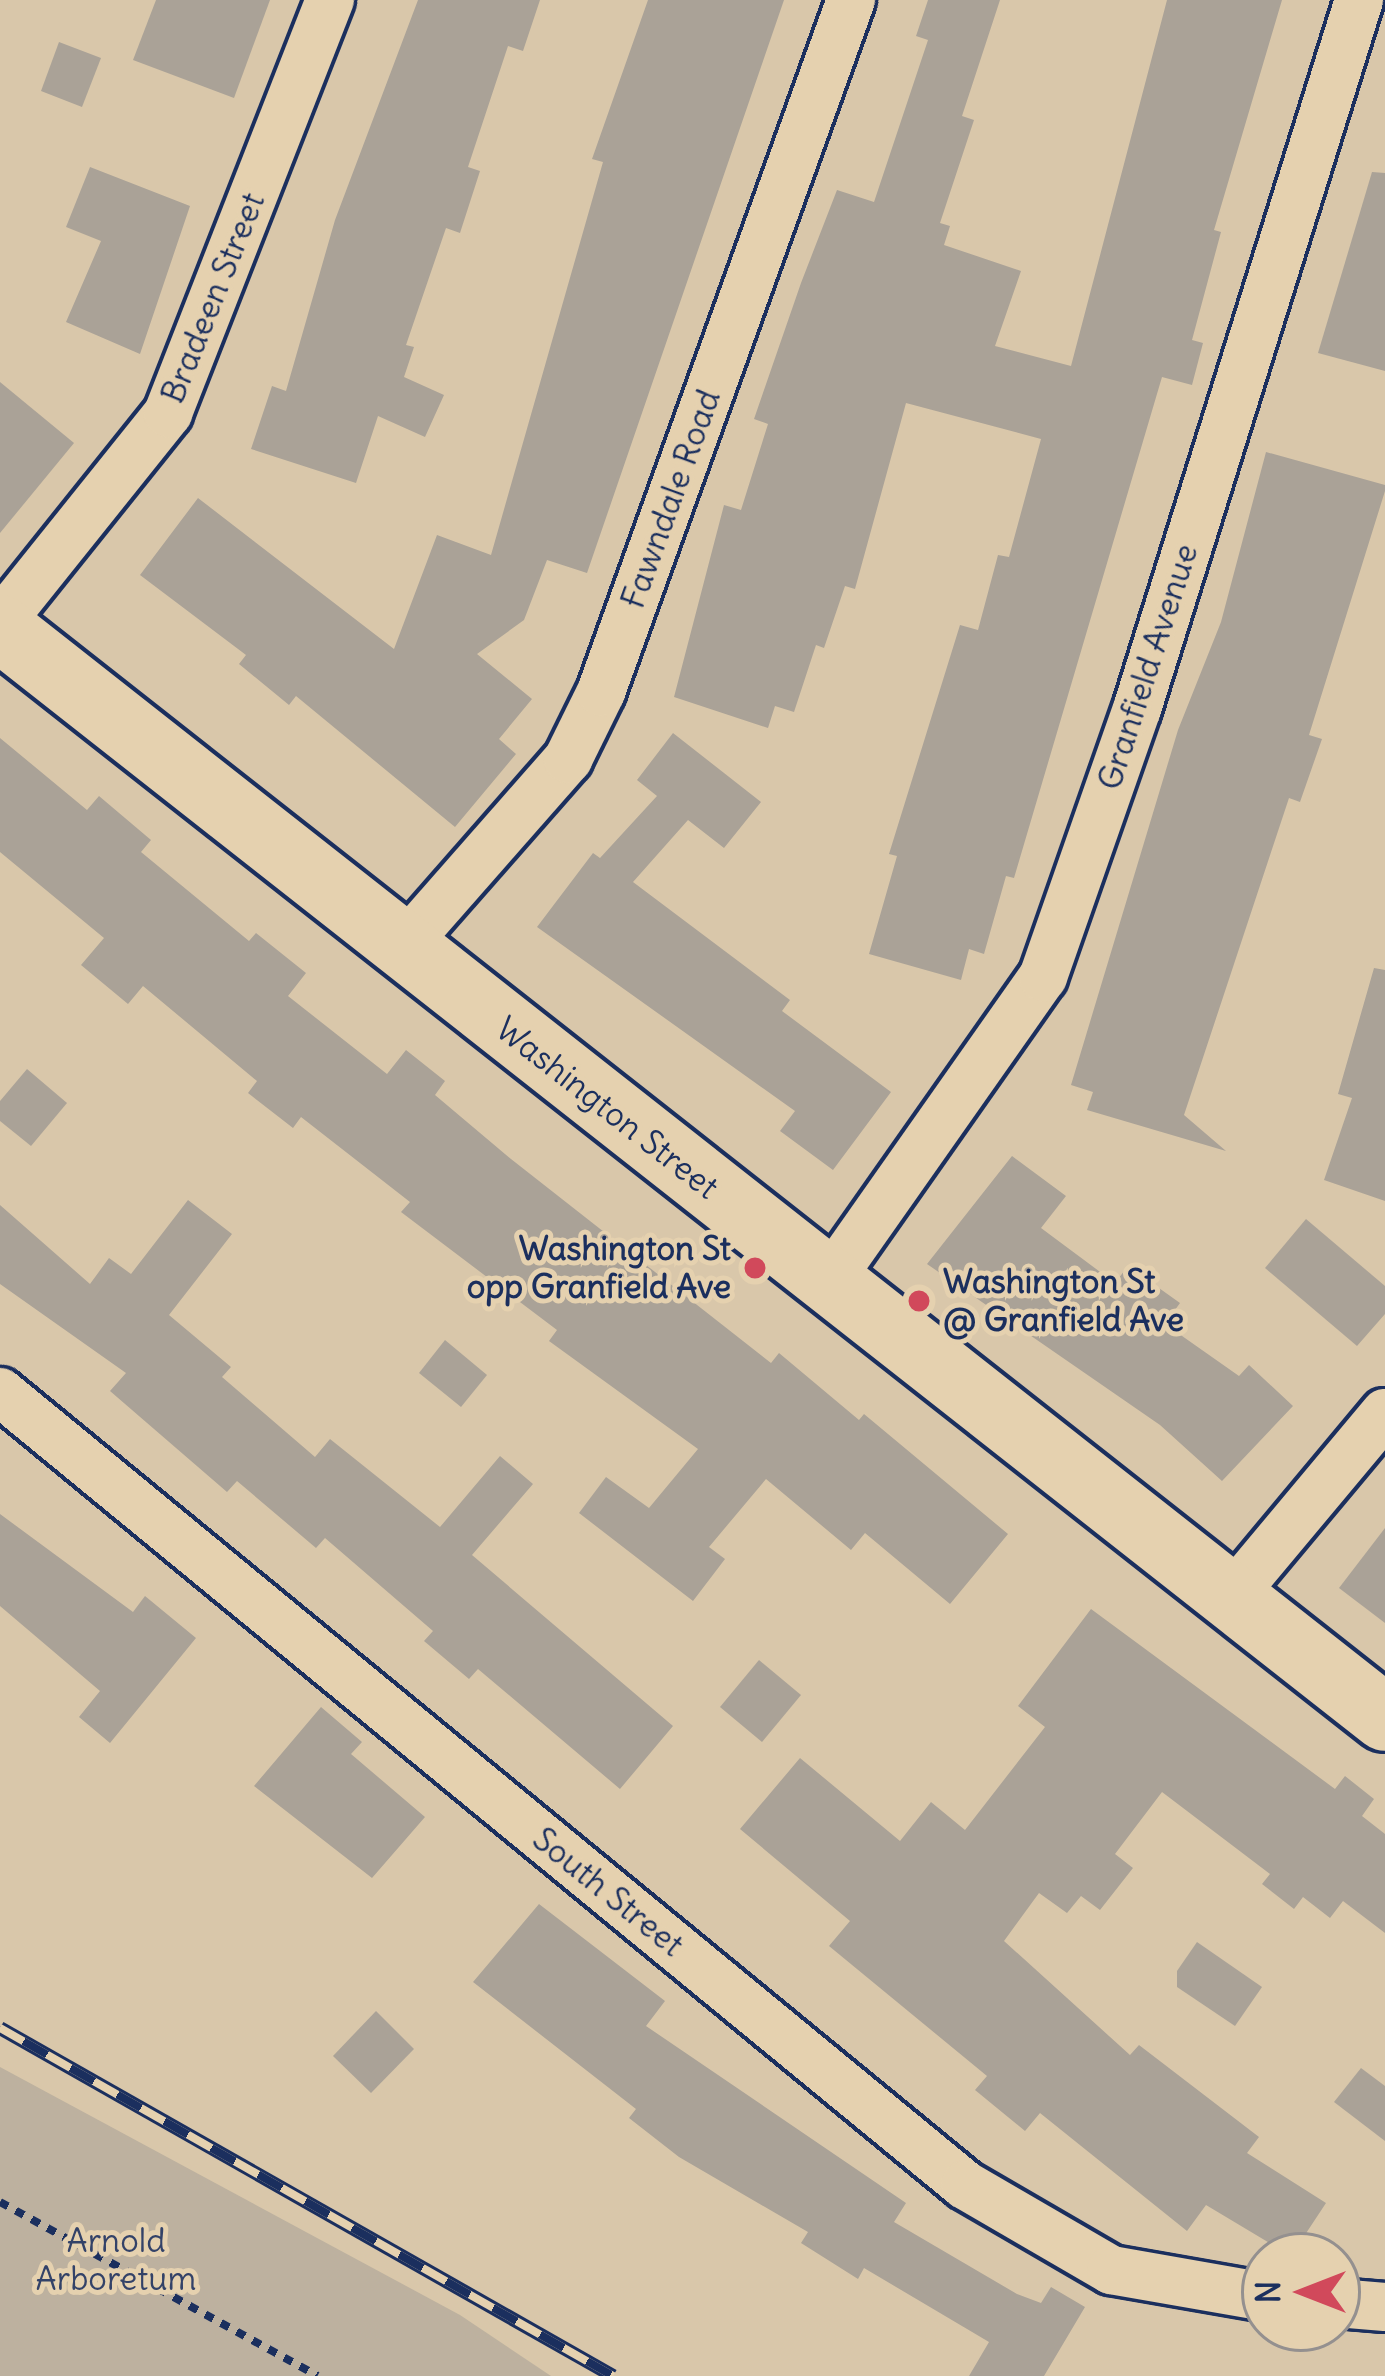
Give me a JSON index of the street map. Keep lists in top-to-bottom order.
{
  "streets": {
    "main road": ["Washington Street"],
    "street": [
      "Bradeen Street",
      "Fawndale Road",
      "Granfield Avenue",
      "South Street"
    ]
  },
  "crossings": [
    ["Bradeen Street", "Washington Street"],
    ["Fawndale Road", "Washington Street"],
    ["Granfield Avenue", "Washington Street"]
  ],
  "parks": ["Arnold Arboretum"],
  "places": ["Washington St opp Granfield Ave", "Washington St @ Granfield Ave"],
  "north": "left"
}
